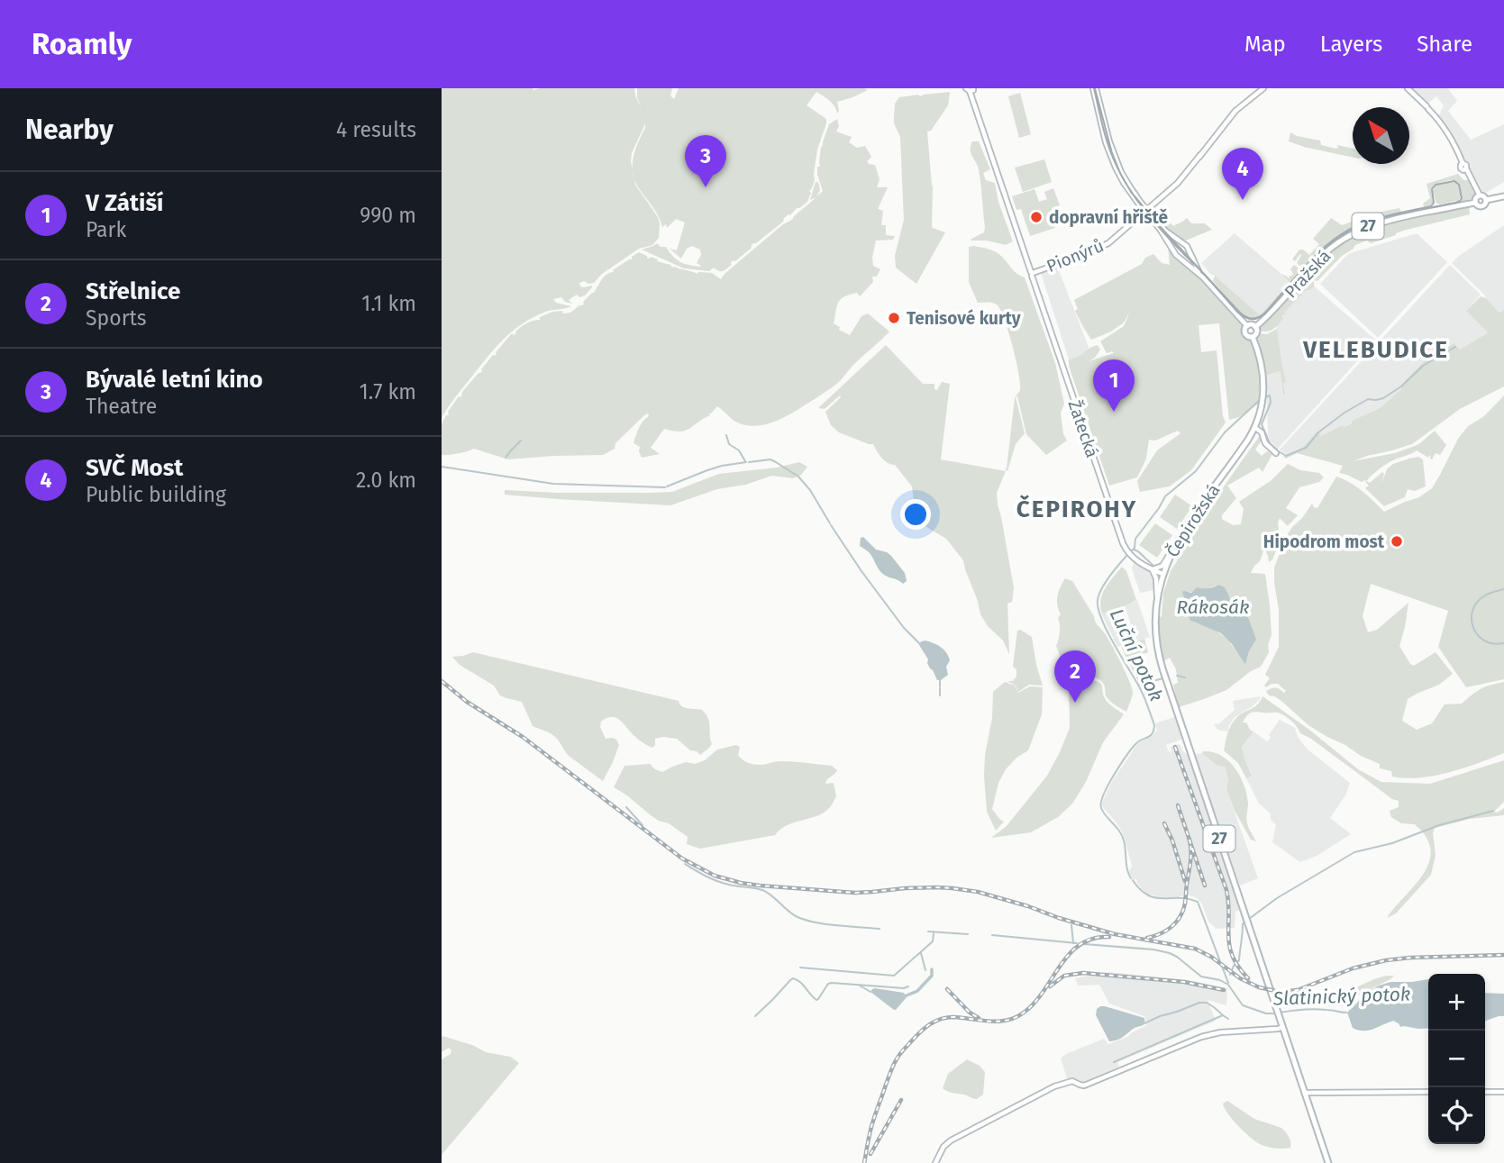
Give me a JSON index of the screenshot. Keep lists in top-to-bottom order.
{
  "streets": {
    "main road": ["27", "Pražská", "Čepirožská"],
    "street": ["Pionýrů", "Žatecká"]
  },
  "crossings": [
    ["27", "Čepirožská"],
    ["Pionýrů", "Žatecká"],
    ["Pražská", "Čepirožská"],
    ["Žatecká", "Čepirožská"]
  ],
  "districts": ["VELEBUDICE", "ČEPIROHY"],
  "water": ["Rákosák", "Luční potok", "Slatinický potok"],
  "places": ["dopravní hřiště", "Tenisové kurty", "Hipodrom most"],
  "north": "top left",
  "page": {
    "header": "Roamly",
    "nav": ["Map", "Layers", "Share"],
    "heading": ["Nearby", "4 results"],
    "pins": [
      "3",
      "4",
      "1",
      "2"
    ],
    "list": [
      {
        "mark": "1",
        "name": "V Zátiší",
        "note": "Park",
        "value": "990 m"
      },
      {
        "mark": "2",
        "name": "Střelnice",
        "note": "Sports",
        "value": "1.1 km"
      },
      {
        "mark": "3",
        "name": "Bývalé letní kino",
        "note": "Theatre",
        "value": "1.7 km"
      },
      {
        "mark": "4",
        "name": "SVČ Most",
        "note": "Public building",
        "value": "2.0 km"
      }
    ],
    "map_buttons": ["+", "−"]
  }
}
